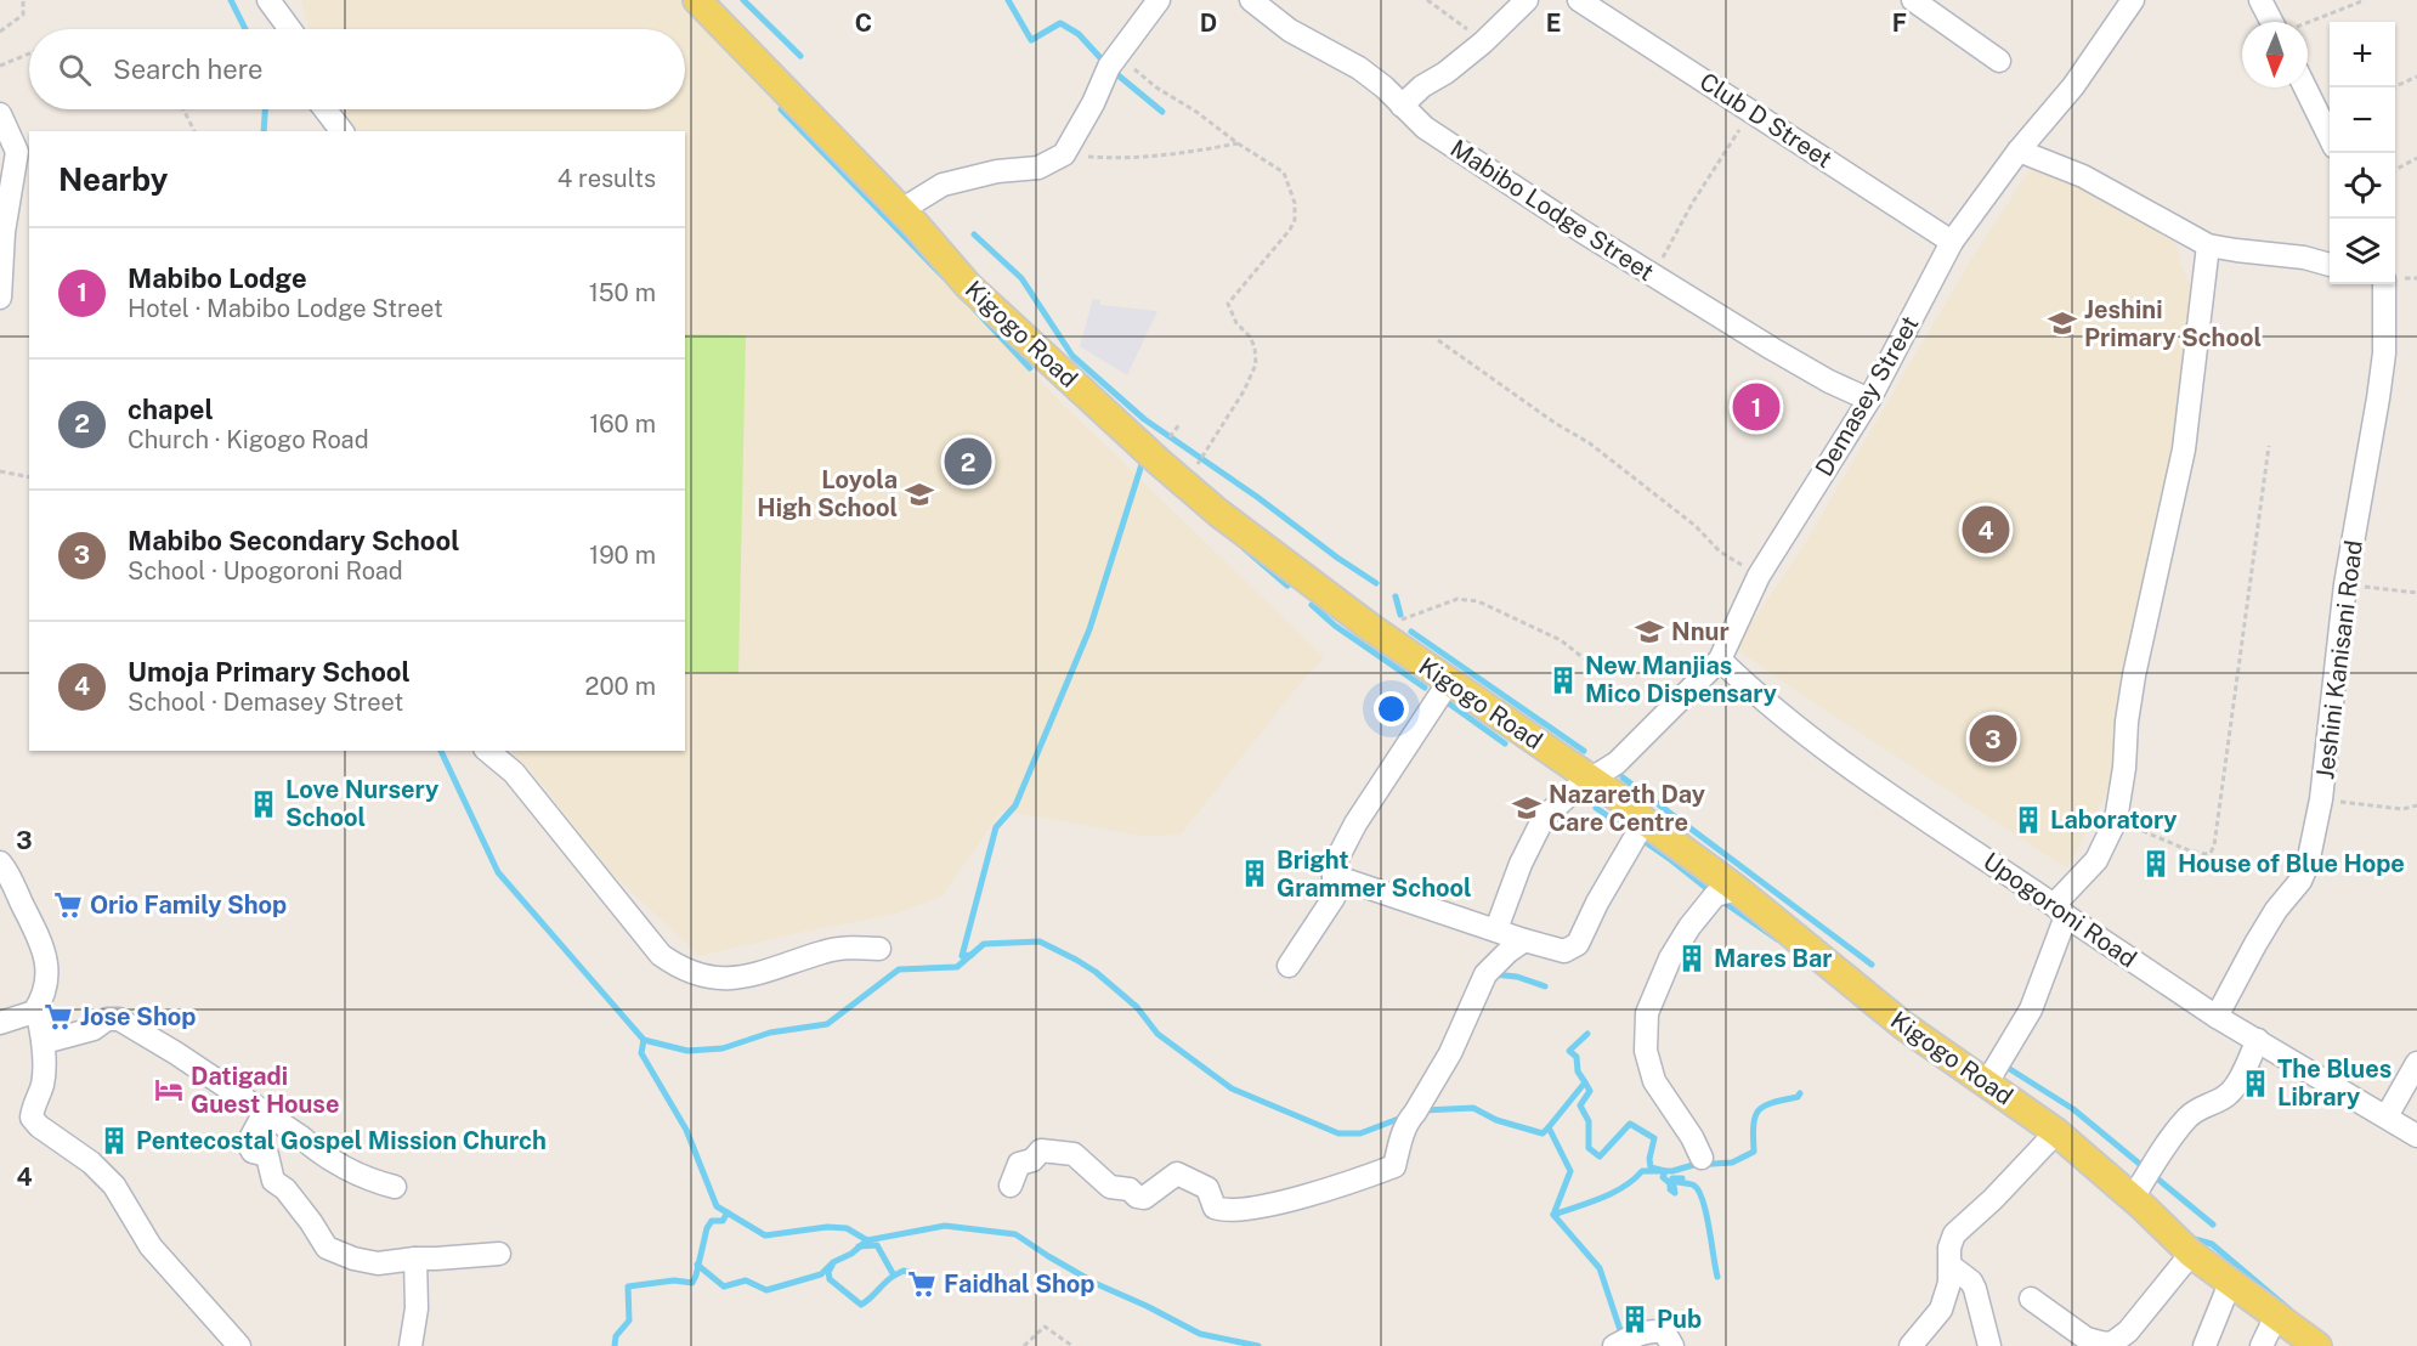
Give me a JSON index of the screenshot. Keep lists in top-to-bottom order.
{
  "streets": {
    "main road": ["Kigogo Road"],
    "street": [
      "Club D Street",
      "Mabibo Lodge Street",
      "Demasey Street",
      "Jeshini Kanisani Road",
      "Upogoroni Road"
    ]
  },
  "crossings": [
    ["Club D Street", "Demasey Street"],
    ["Mabibo Lodge Street", "Demasey Street"],
    ["Kigogo Road", "Demasey Street"],
    ["Demasey Street", "Upogoroni Road"],
    ["Jeshini Kanisani Road", "Upogoroni Road"]
  ],
  "places": {
    "school or university": [
      "Jeshini Primary School",
      "Loyola High School",
      "Nnur",
      "Nazareth Day Care Centre"
    ],
    "building": [
      "New Manjias Mico Dispensary",
      "Love Nursery School",
      "Laboratory",
      "House of Blue Hope",
      "Bright Grammer School",
      "Mares Bar",
      "The Blues Library",
      "Pentecostal Gospel Mission Church",
      "Pub"
    ],
    "supermarket": ["Orio Family Shop", "Jose Shop", "Faidhal Shop"],
    "hotel": ["Datigadi Guest House"]
  },
  "north": "bottom",
  "page": {
    "map_buttons": ["+", "−"],
    "search": "Search here",
    "heading": ["Nearby", "4 results"],
    "list": [
      {
        "mark": "1",
        "name": "Mabibo Lodge",
        "note": "Hotel · Mabibo Lodge Street",
        "value": "150 m"
      },
      {
        "mark": "2",
        "name": "chapel",
        "note": "Church · Kigogo Road",
        "value": "160 m"
      },
      {
        "mark": "3",
        "name": "Mabibo Secondary School",
        "note": "School · Upogoroni Road",
        "value": "190 m"
      },
      {
        "mark": "4",
        "name": "Umoja Primary School",
        "note": "School · Demasey Street",
        "value": "200 m"
      }
    ],
    "pins": [
      "1",
      "2",
      "4",
      "3"
    ]
  },
  "grid": {
    "columns": [
      "C",
      "D",
      "E",
      "F"
    ],
    "rows": ["3", "4"]
  }
}
